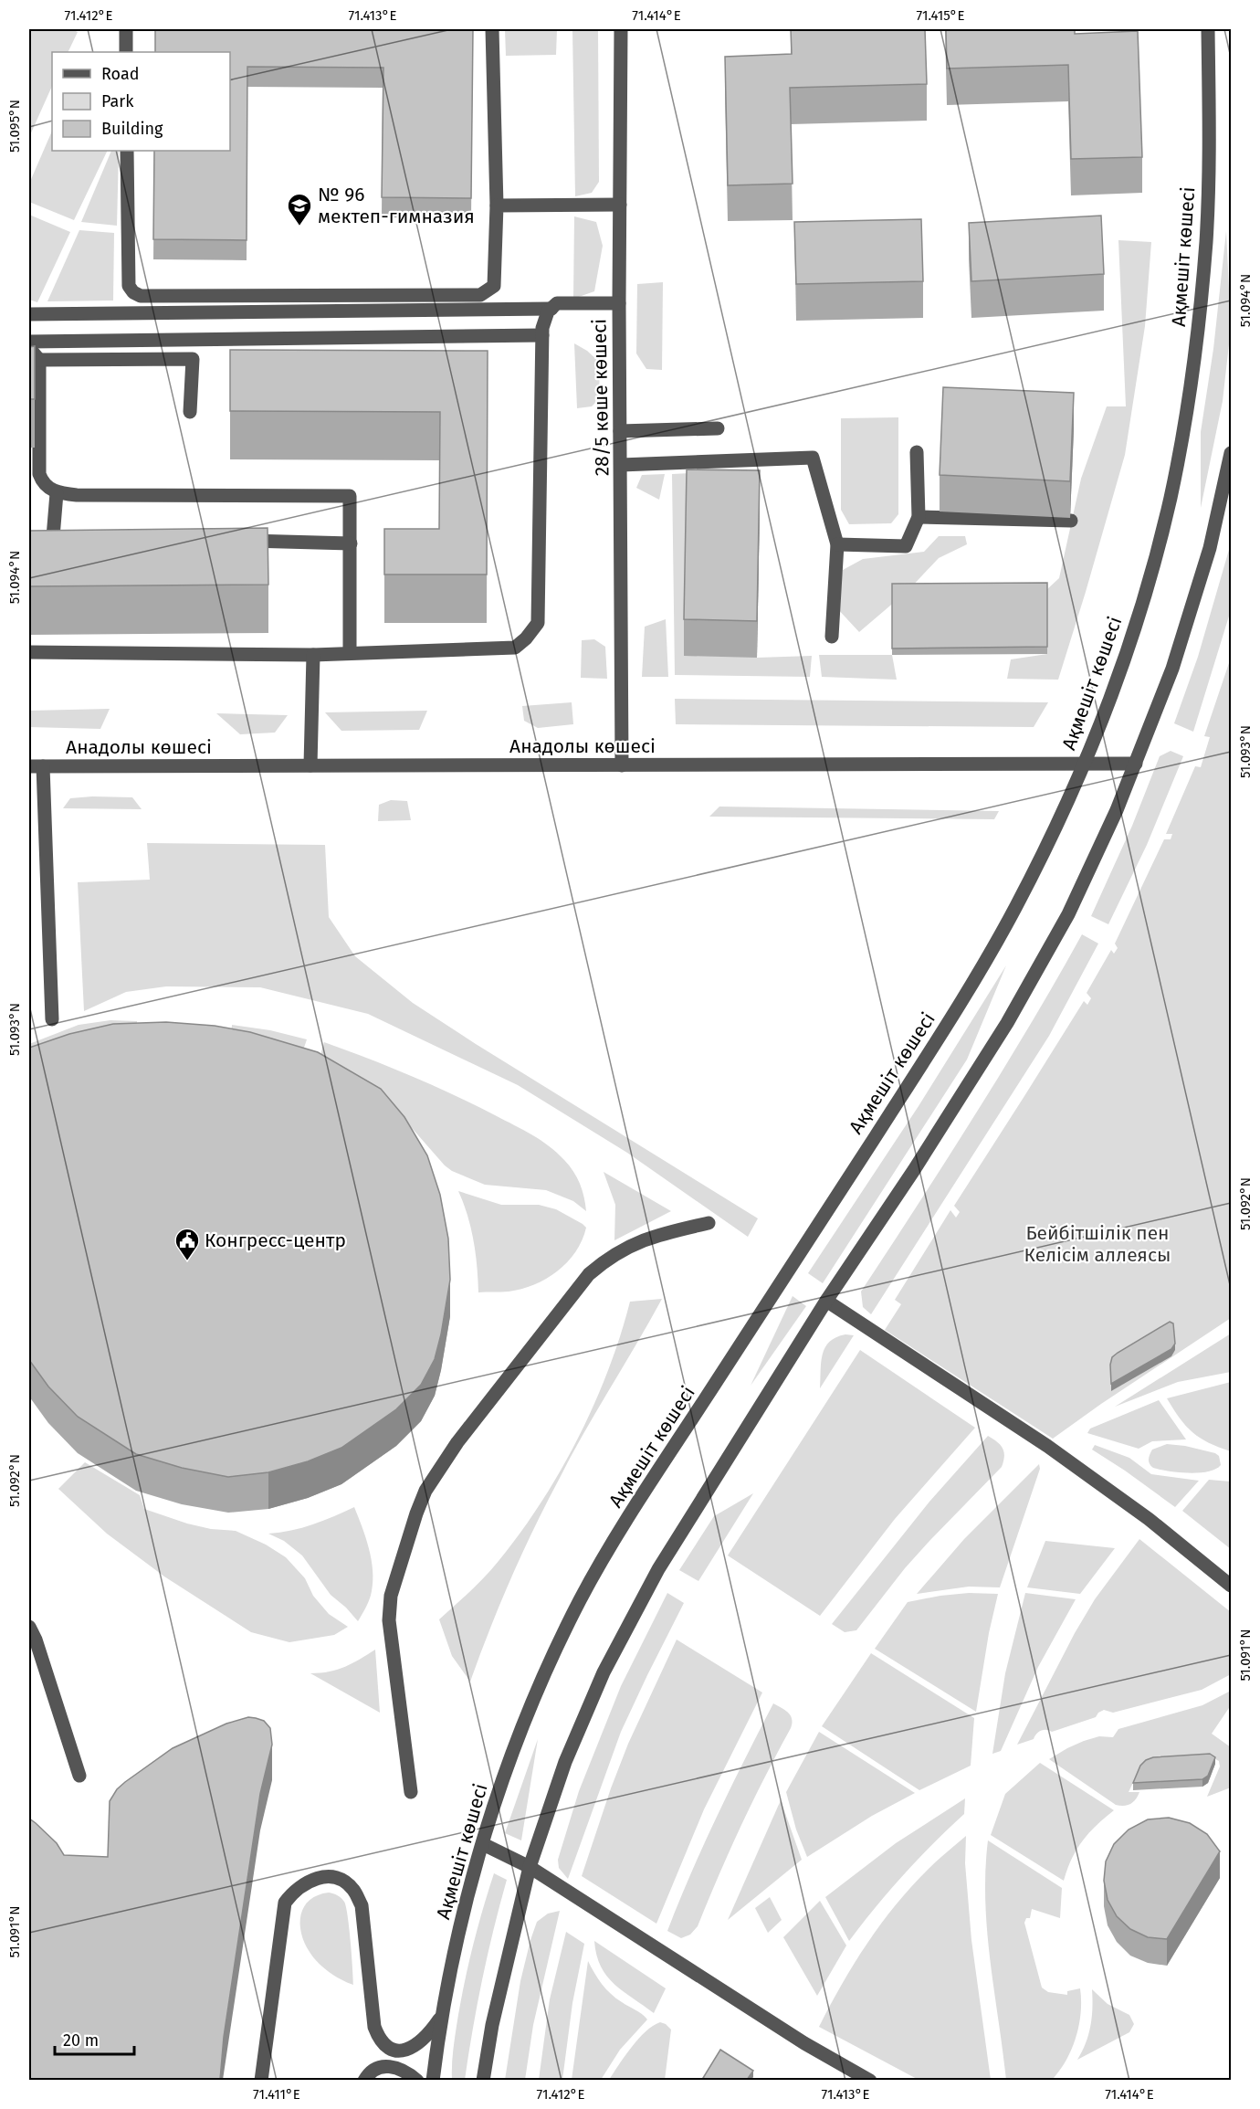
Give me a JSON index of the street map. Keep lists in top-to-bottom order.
{
  "streets": {
    "street": ["Ақмешіт көшесі", "28/5 көше көшесі", "Анадолы көшесі"]
  },
  "crossings": [
    ["Ақмешіт көшесі", "Анадолы көшесі"],
    ["28/5 көше көшесі", "Анадолы көшесі"]
  ],
  "parks": ["Бейбітшілік пен Келісім аллеясы"],
  "places": {
    "school or university": ["№ 96 мектеп-гимназия"],
    "public building": ["Конгресс-центр"]
  },
  "legend": ["Road", "Park", "Building"],
  "scale_bar": "20 m",
  "coordinates": [
    "71.412°E",
    "71.413°E",
    "71.414°E",
    "71.415°E",
    "51.095°N",
    "51.094°N",
    "51.093°N",
    "51.092°N",
    "51.091°N",
    "71.411°E"
  ]
}
